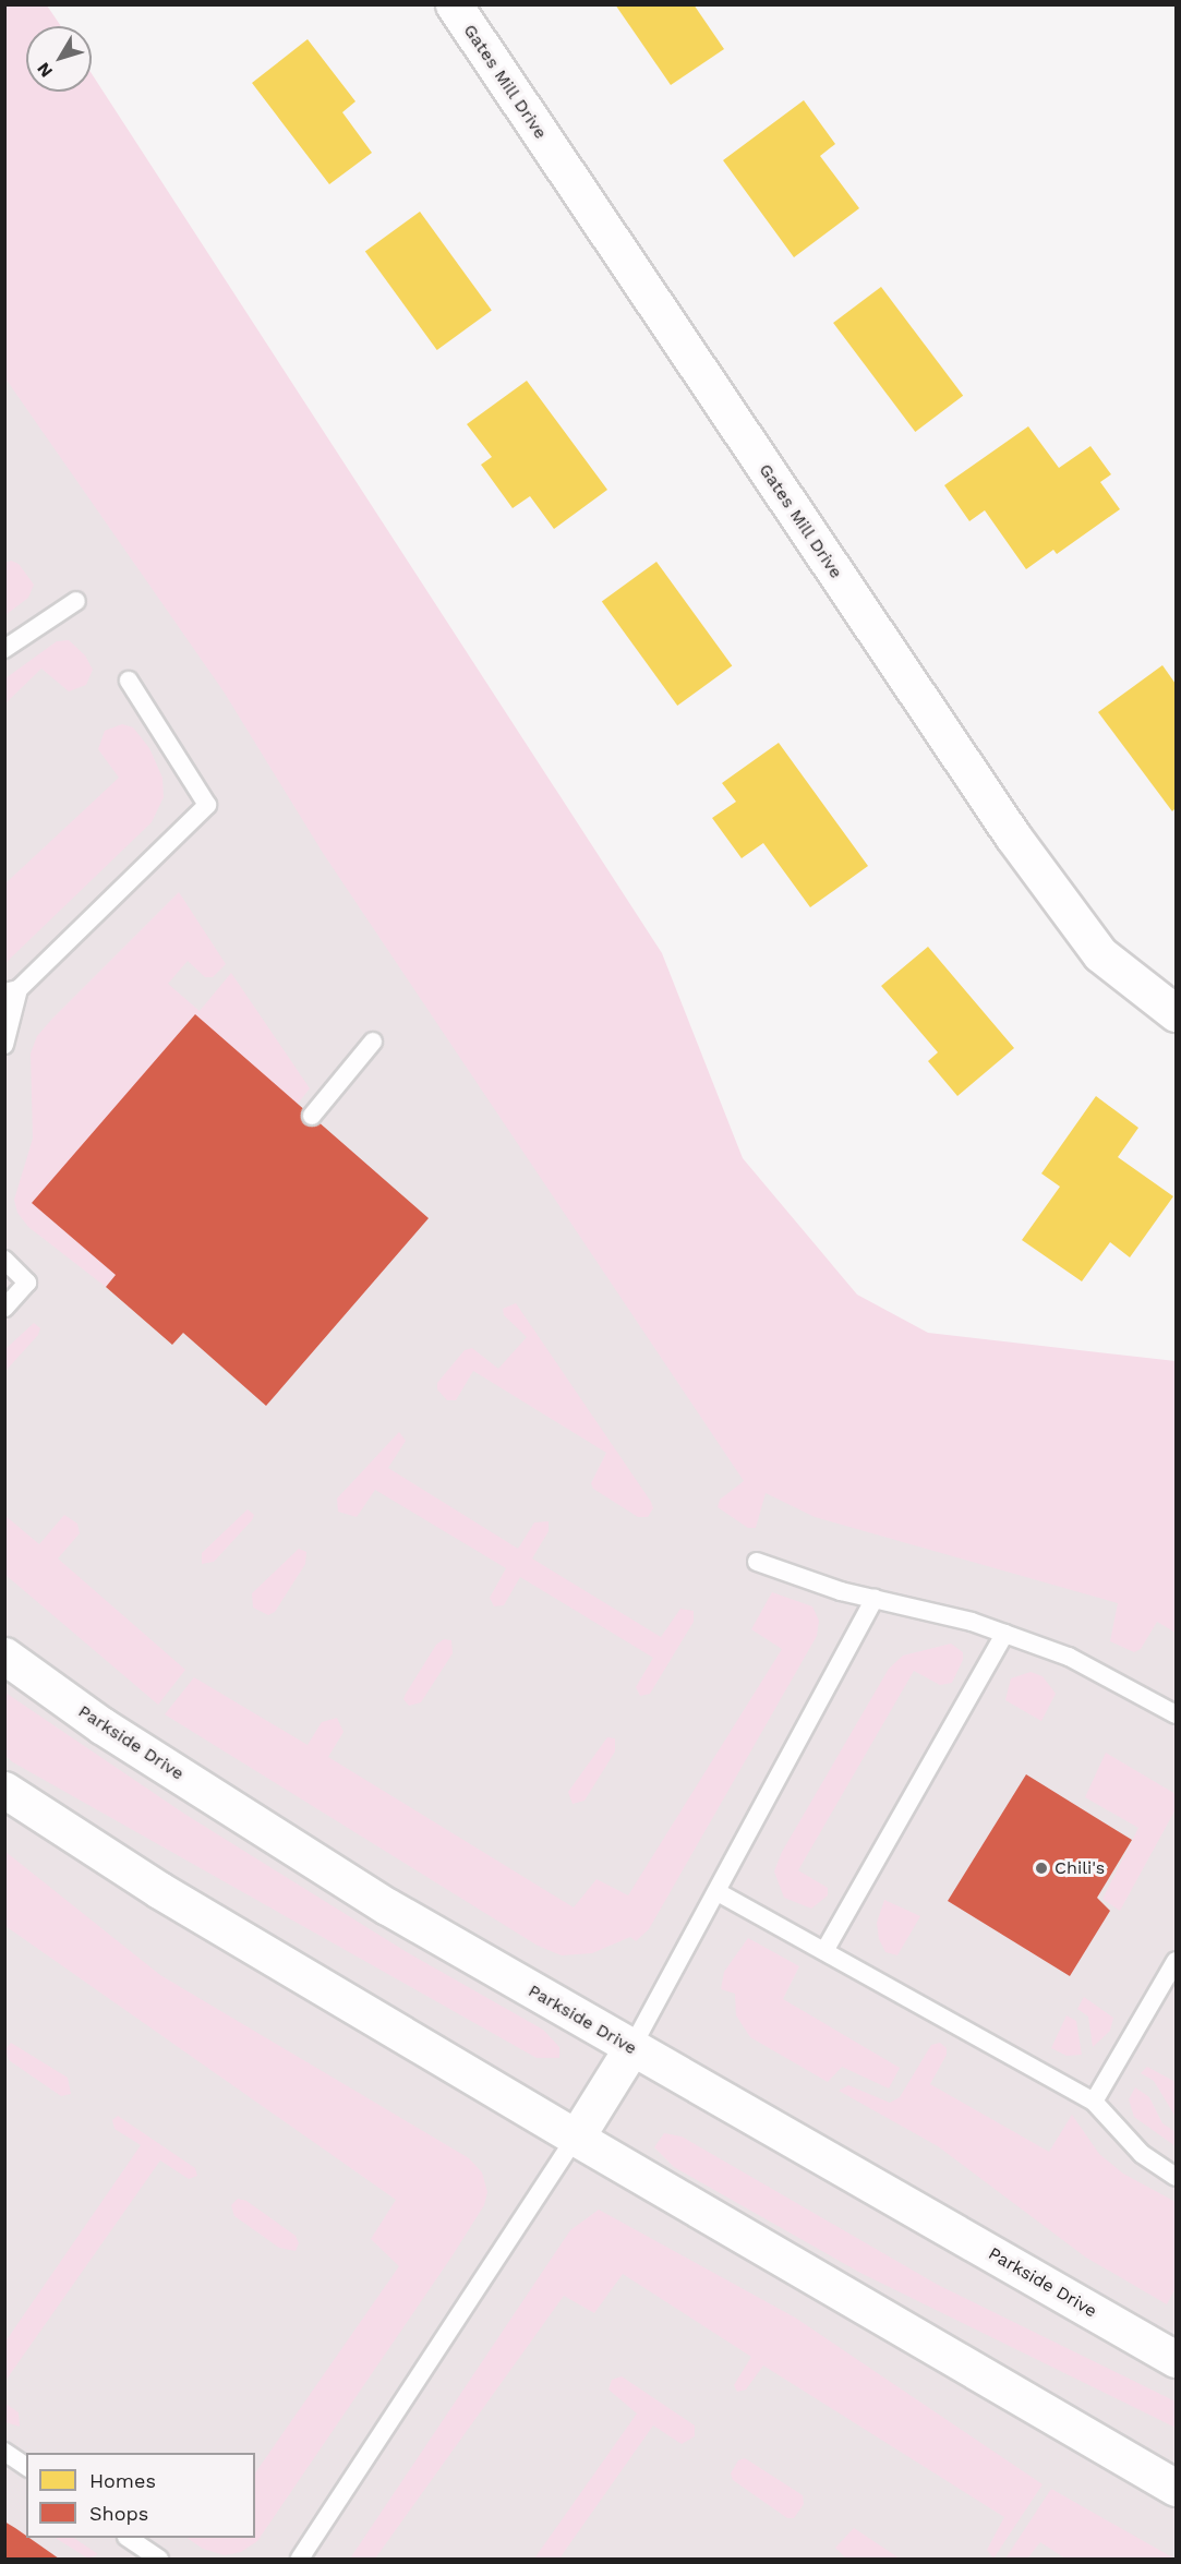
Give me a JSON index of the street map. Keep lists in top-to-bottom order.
{
  "streets": {
    "street": ["Gates Mill Drive", "Parkside Drive"]
  },
  "places": ["Chili's"],
  "legend": ["Homes", "Shops"],
  "north": "bottom left"
}
